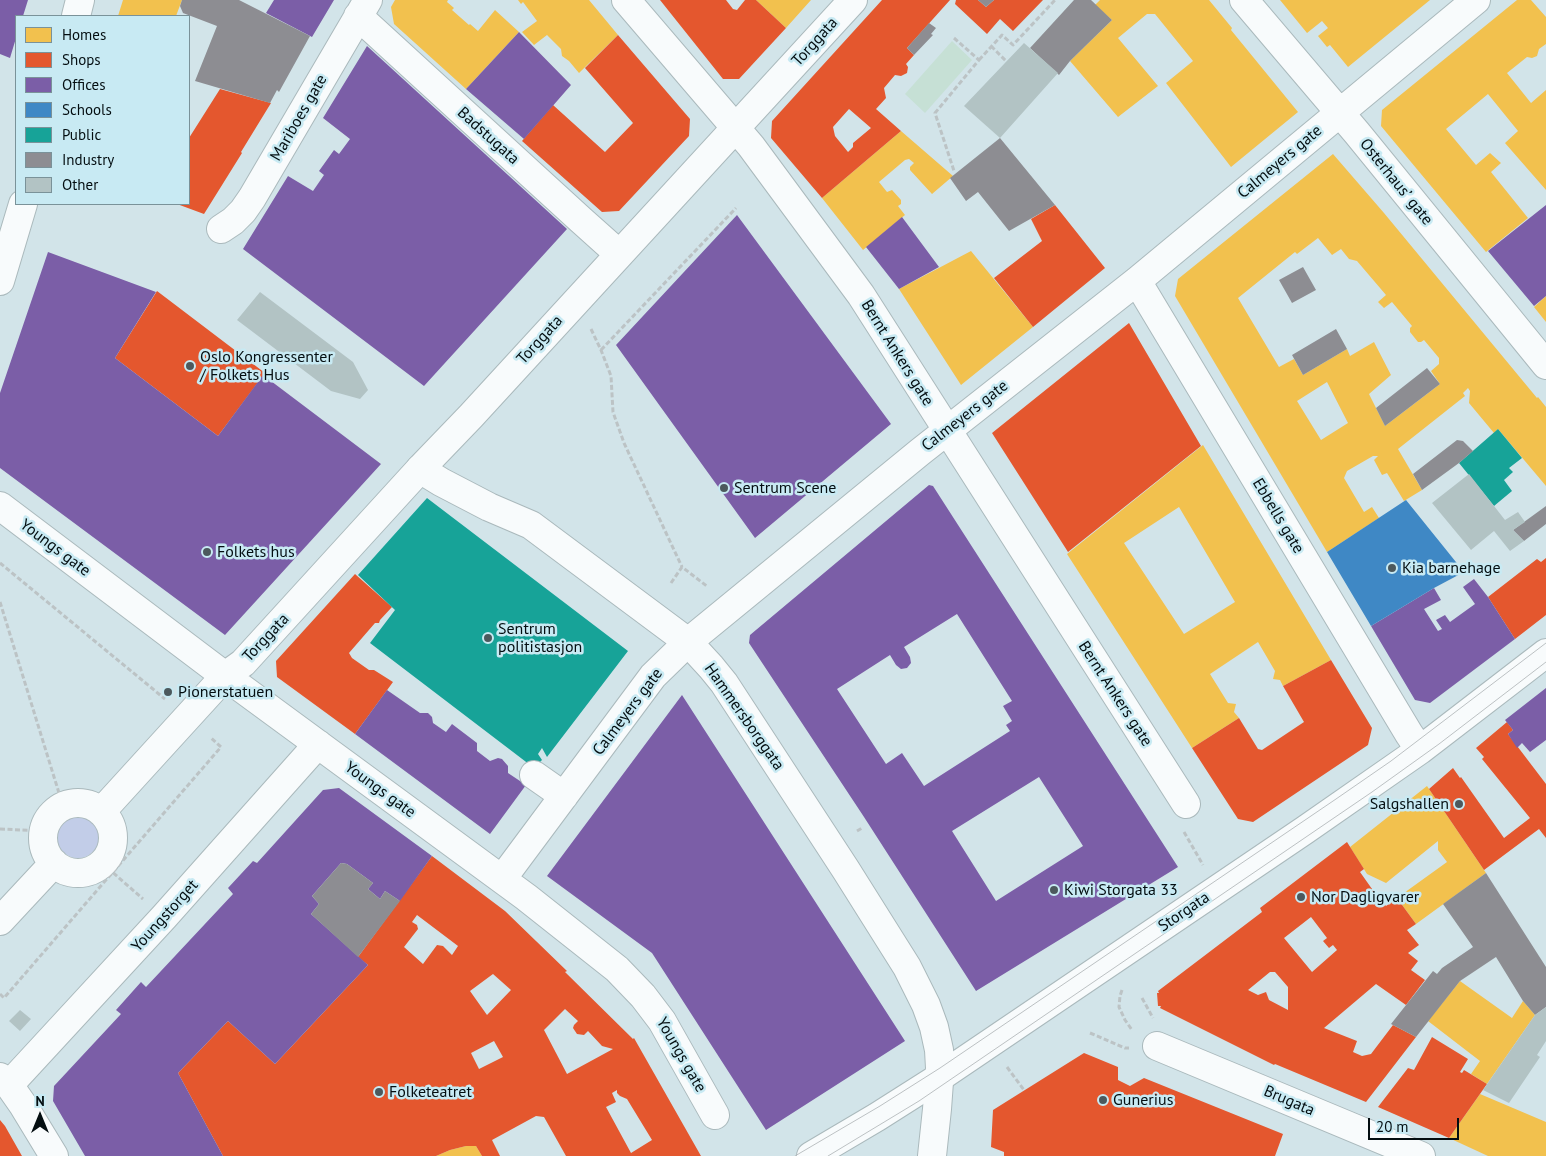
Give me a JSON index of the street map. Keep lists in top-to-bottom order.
{
  "streets": {
    "main road": [
      "Torggata",
      "Mariboes gate",
      "Badstugata",
      "Calmeyers gate",
      "Osterhaus’ gate",
      "Bernt Ankers gate",
      "Ebbells gate",
      "Youngs gate",
      "Hammersborggata",
      "Storgata",
      "Youngstorget",
      "Brugata"
    ]
  },
  "crossings": [
    ["Torggata", "Badstugata"],
    ["Torggata", "Bernt Ankers gate"],
    ["Torggata", "Youngs gate"],
    ["Torggata", "Hammersborggata"],
    ["Mariboes gate", "Badstugata"],
    ["Calmeyers gate", "Osterhaus’ gate"],
    ["Calmeyers gate", "Bernt Ankers gate"],
    ["Calmeyers gate", "Ebbells gate"],
    ["Calmeyers gate", "Youngs gate"],
    ["Calmeyers gate", "Hammersborggata"],
    ["Ebbells gate", "Storgata"],
    ["Youngs gate", "Youngstorget"],
    ["Hammersborggata", "Storgata"]
  ],
  "places": [
    "Oslo Kongressenter / Folkets Hus",
    "Sentrum Scene",
    "Folkets hus",
    "Kia barnehage",
    "Sentrum politistasjon",
    "Pionerstatuen",
    "Salgshallen",
    "Kiwi Storgata 33",
    "Nor Dagligvarer",
    "Folketeatret",
    "Gunerius"
  ],
  "legend": [
    "Homes",
    "Shops",
    "Offices",
    "Schools",
    "Public",
    "Industry",
    "Other"
  ],
  "scale_bar": "20 m",
  "north": "top"
}
